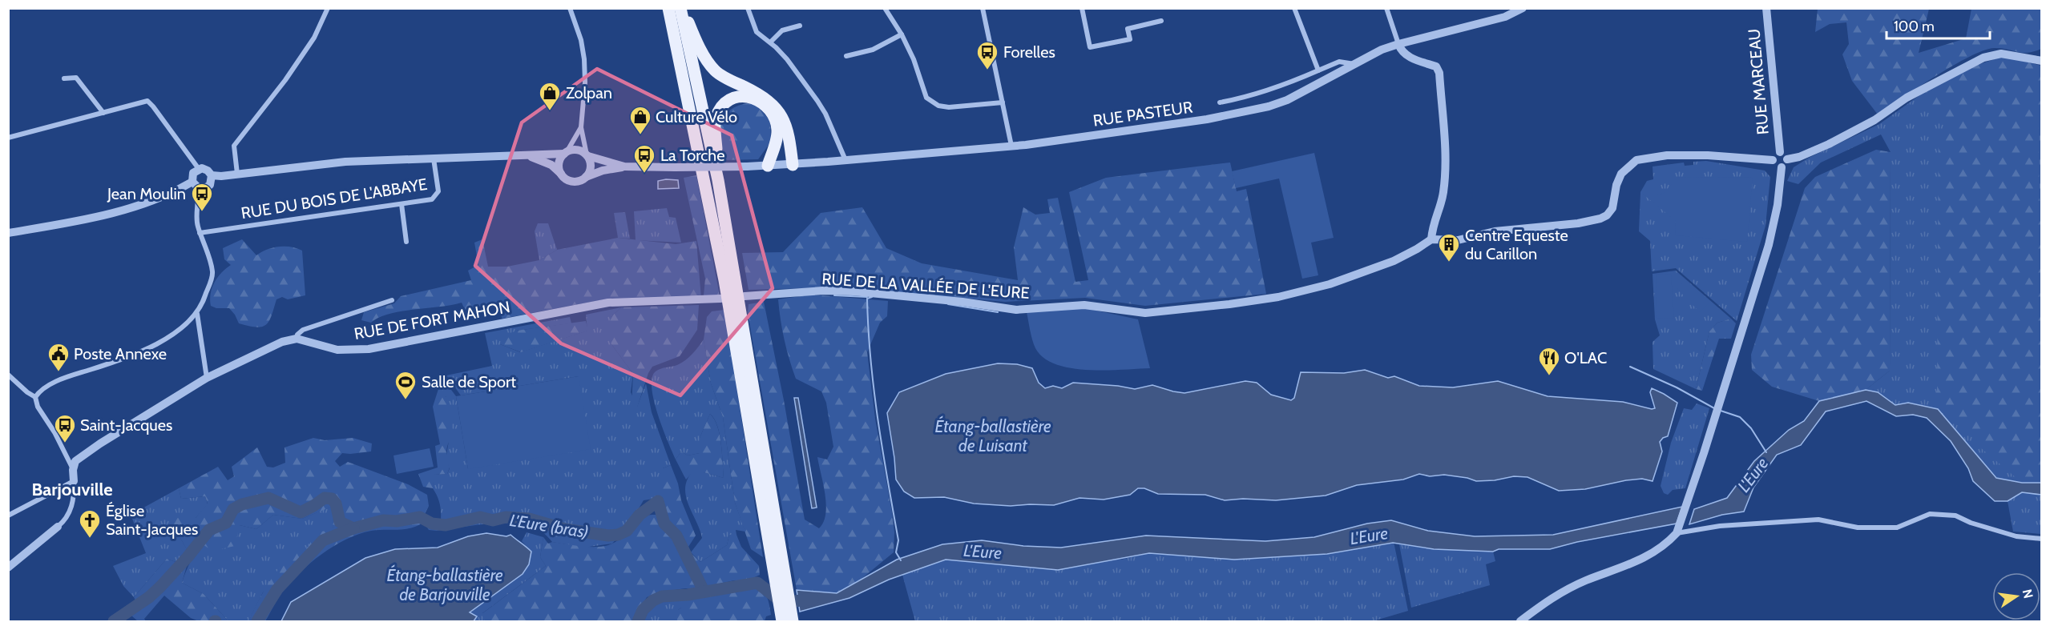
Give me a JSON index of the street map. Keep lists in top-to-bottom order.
{
  "streets": {
    "street": [
      "RUE MARCEAU",
      "RUE PASTEUR",
      "RUE DU BOIS DE L'ABBAYE",
      "RUE DE LA VALLÉE DE L'EURE",
      "RUE DE FORT MAHON"
    ]
  },
  "districts": ["Barjouville"],
  "water": [
    "Étang-ballastière de Luisant",
    "L'Eure",
    "L'Eure (bras)",
    "Étang-ballastière de Barjouville"
  ],
  "places": {
    "bus stop": [
      "Forelles",
      "La Torche",
      "Jean Moulin",
      "Saint-Jacques"
    ],
    "shop": ["Zolpan", "Culture Vélo"],
    "building": ["Centre Equeste du Carillon"],
    "public building": ["Poste Annexe"],
    "restaurant": ["O'LAC"],
    "sports": ["Salle de Sport"],
    "church": ["Église Saint-Jacques"]
  },
  "scale_bar": "100 m",
  "north": "right"
}
